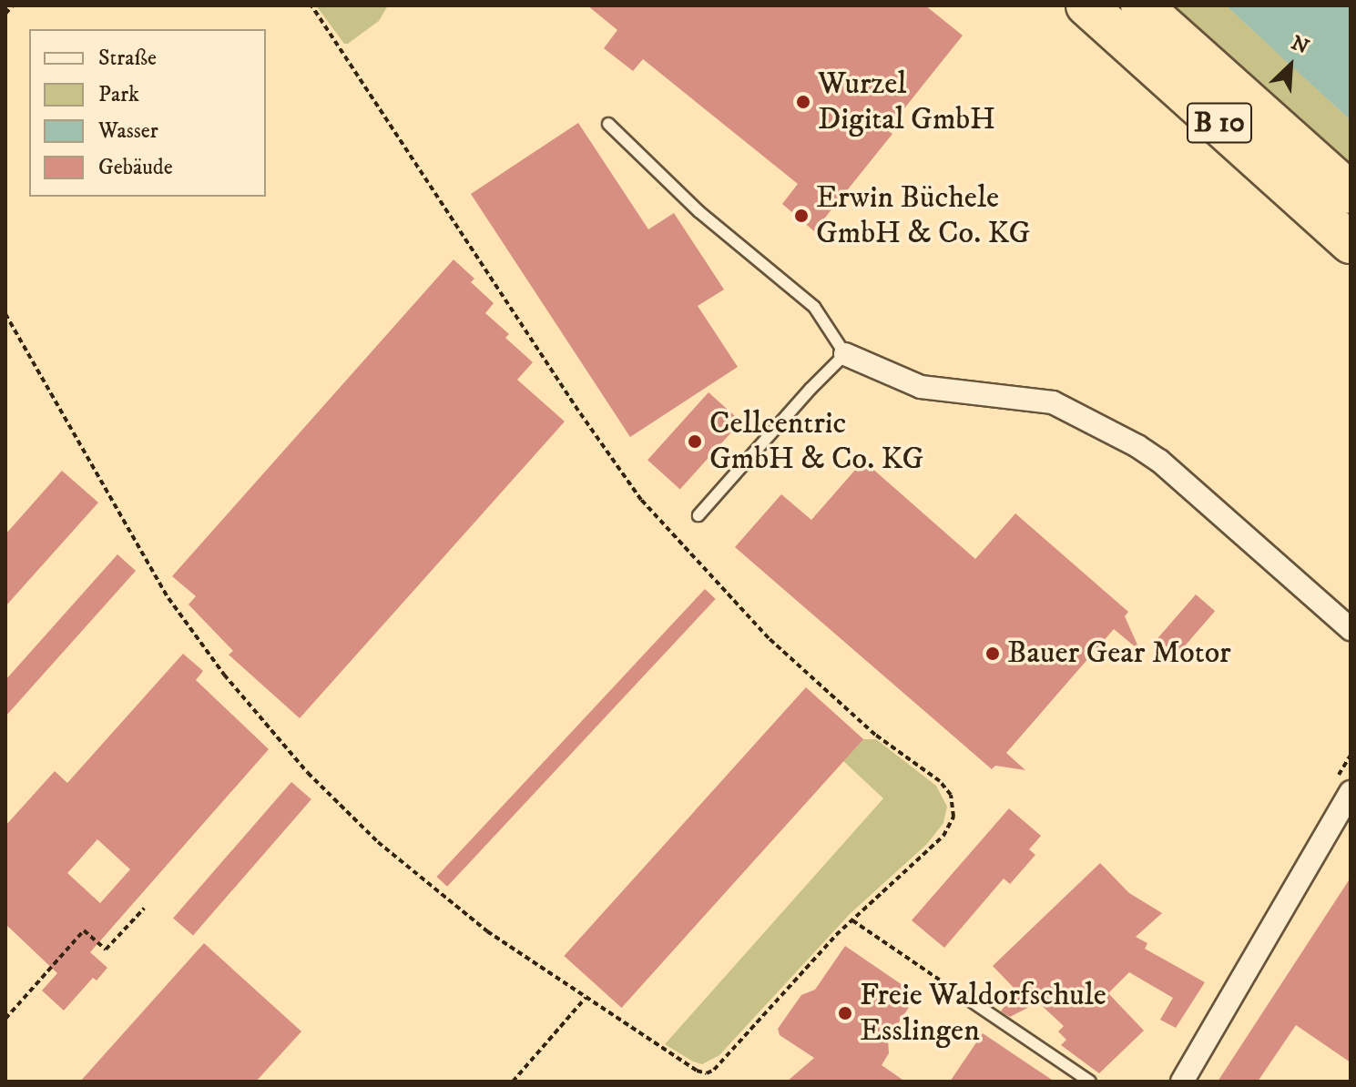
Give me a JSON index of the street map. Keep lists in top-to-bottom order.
{
  "streets": {
    "highway": ["B 10"]
  },
  "places": [
    "Wurzel Digital GmbH",
    "Erwin Büchele GmbH & Co. KG",
    "Cellcentric GmbH & Co. KG",
    "Bauer Gear Motor",
    "Freie Waldorfschule Esslingen"
  ],
  "legend": [
    "Straße",
    "Park",
    "Wasser",
    "Gebäude"
  ],
  "north": "top right"
}
